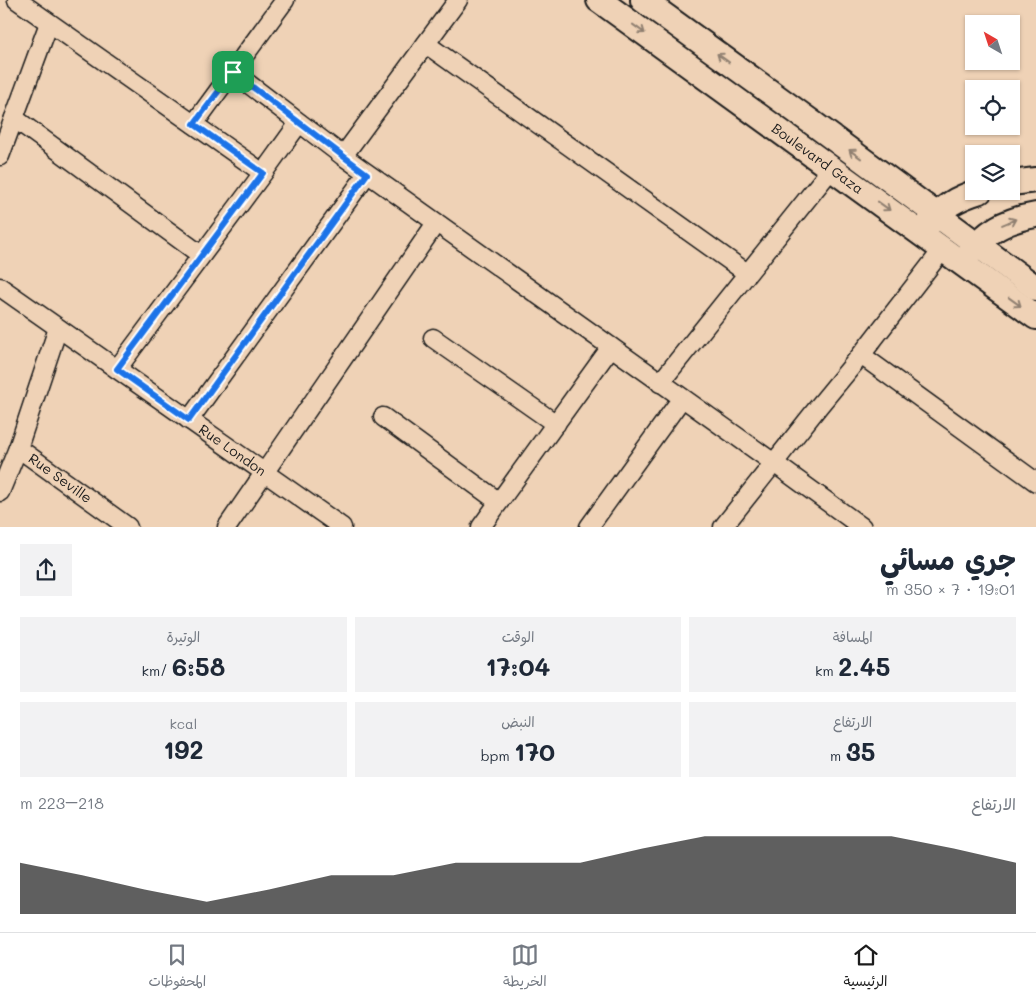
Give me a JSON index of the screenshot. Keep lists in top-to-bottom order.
{
  "streets": {
    "street": ["Boulevard Gaza", "Rue London", "Rue Seville"]
  },
  "north": "top left",
  "page": {
    "heading": ["جري مسائي", "19:01 · 7 × 350 m"],
    "stats": [
      ["المسافة", "2.45 km"],
      ["الوقت", "17:04"],
      ["الوتيرة", "6:58 /km"],
      ["الارتفاع", "35 m"],
      ["النبض", "170 bpm"],
      ["kcal", "192"]
    ],
    "chart": ["الارتفاع", "218–223 m"],
    "tabs": ["الرئيسية", "الخريطة", "المحفوظات"]
  }
}
